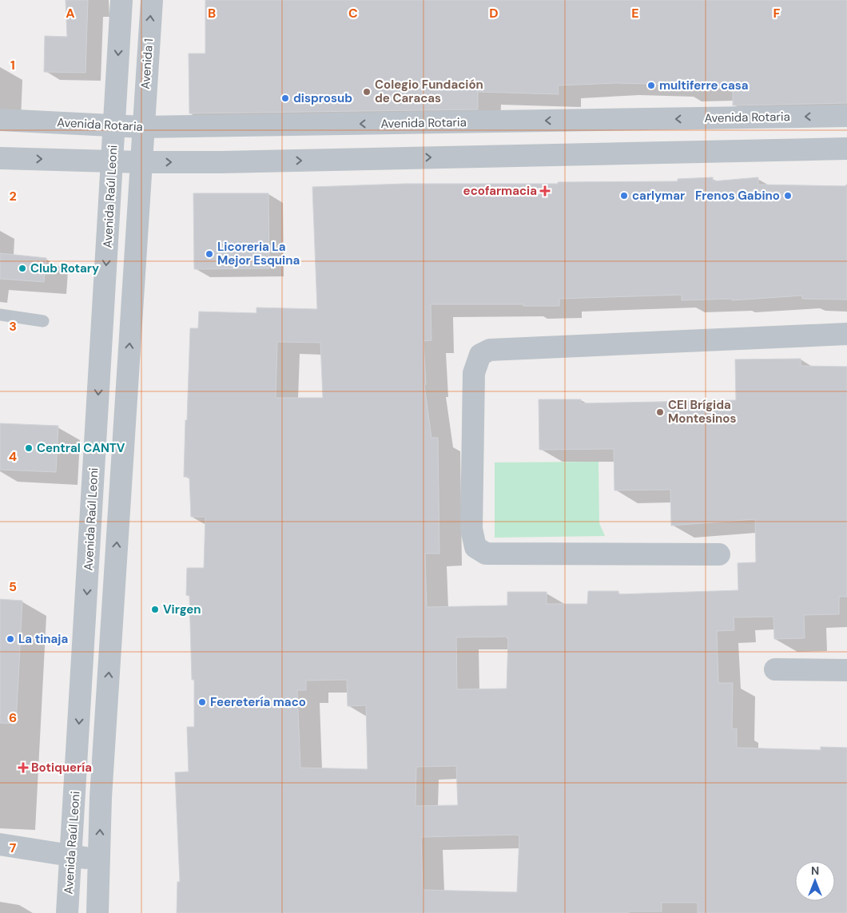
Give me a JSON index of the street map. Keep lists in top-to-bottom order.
{
  "streets": {
    "street": ["Avenida 1", "Avenida Rotaria", "Avenida Raúl Leoni"]
  },
  "crossings": [
    ["Avenida 1", "Avenida Rotaria"],
    ["Avenida Rotaria", "Avenida Raúl Leoni"]
  ],
  "places": {
    "other": [
      "multiferre casa",
      "Colegio Fundación de Caracas",
      "disprosub",
      "carlymar",
      "Frenos Gabino",
      "Licoreria La Mejor Esquina",
      "Club Rotary",
      "CEI Brígida Montesinos",
      "Central CANTV",
      "Virgen",
      "La tinaja",
      "Feeretería maco"
    ],
    "health": ["ecofarmacia", "Botiquería"]
  },
  "north": "top",
  "grid": {
    "columns": [
      "A",
      "B",
      "C",
      "D",
      "E",
      "F"
    ],
    "rows": [
      "1",
      "2",
      "3",
      "4",
      "5",
      "6",
      "7"
    ]
  }
}
